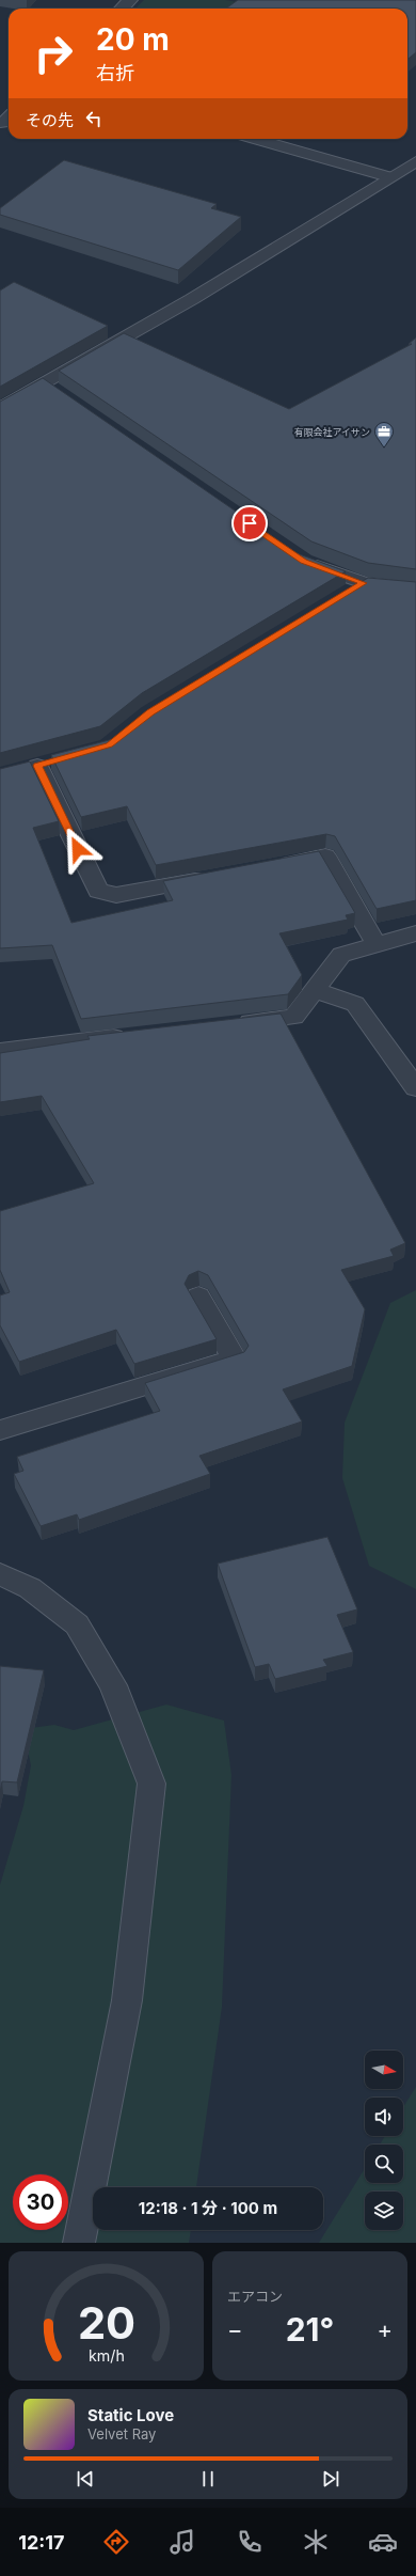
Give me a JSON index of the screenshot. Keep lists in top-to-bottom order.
{
  "places": {
    "office": ["有限会社アイサン"]
  },
  "north": "right",
  "page": {
    "turn": ["20 m", "右折"],
    "then": "その先",
    "limit": "30",
    "trip": "12:18 · 1 分 · 100 m",
    "tile": "エアコン",
    "heat": ["−", "21°", "+"],
    "song": ["Static Love", "Velvet Ray"],
    "tabs": "12:17",
    "gauge": ["20", "km/h"]
  }
}
